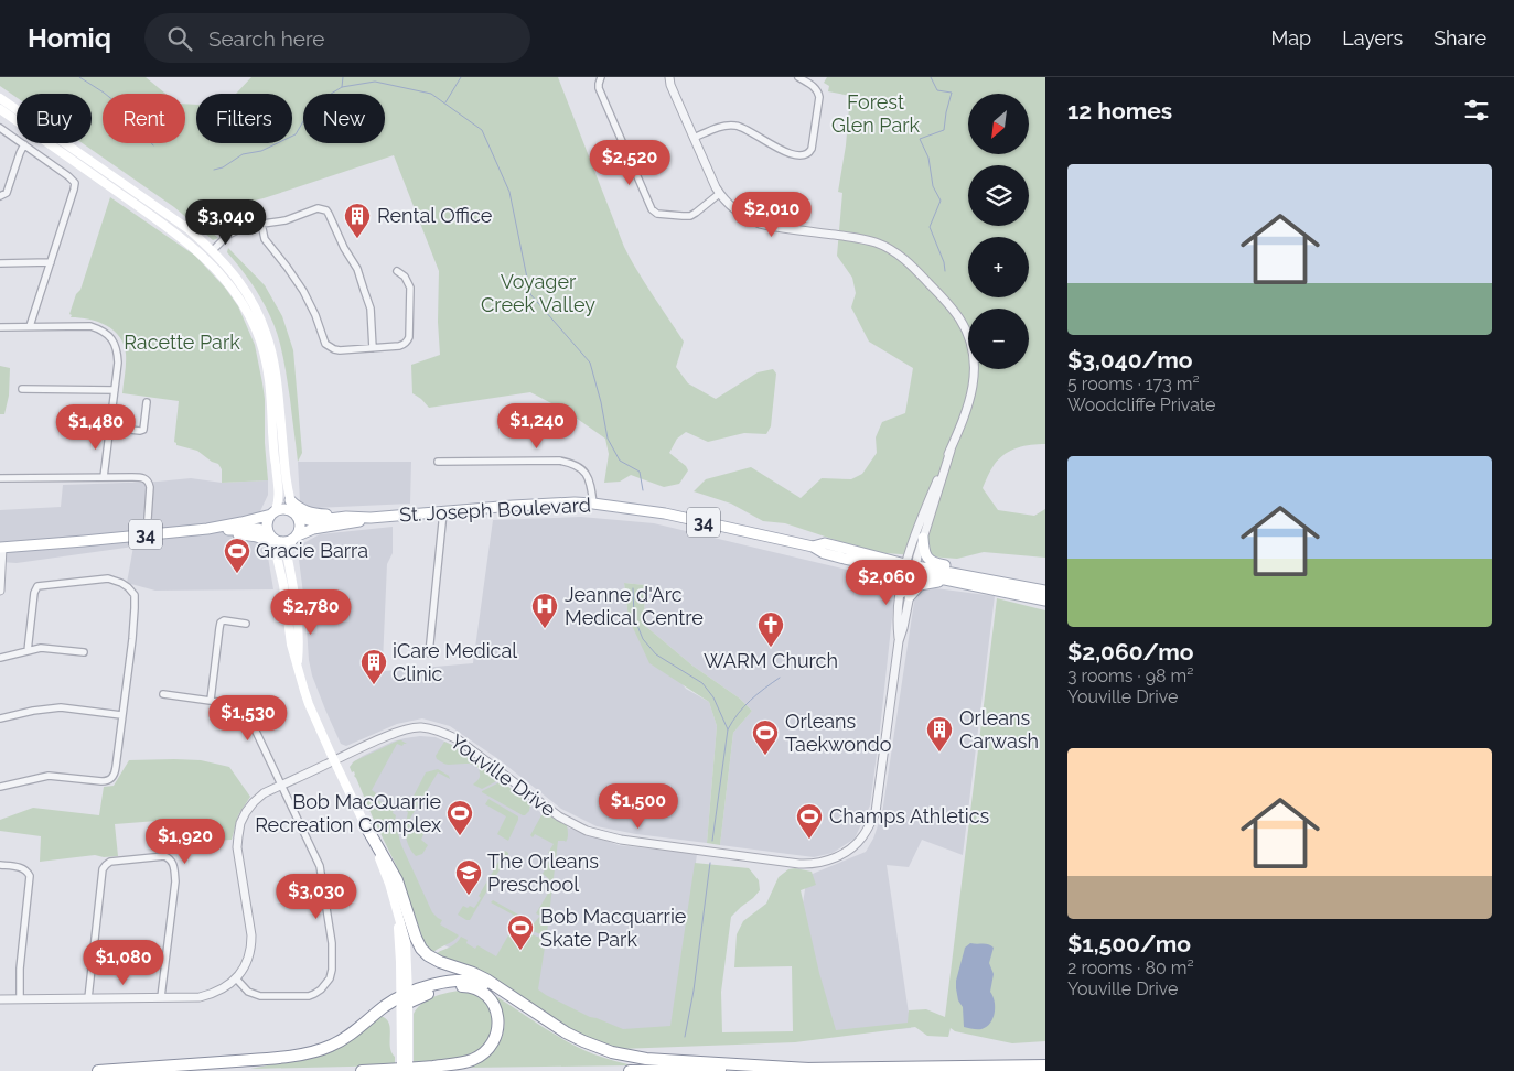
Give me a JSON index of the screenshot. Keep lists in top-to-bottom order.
{
  "streets": {
    "main road": ["St. Joseph Boulevard", "34"],
    "street": ["Youville Drive"]
  },
  "crossings": [
    ["St. Joseph Boulevard", "34"],
    ["St. Joseph Boulevard", "Youville Drive"]
  ],
  "parks": ["Forest Glen Park", "Voyager Creek Valley", "Racette Park"],
  "places": {
    "building": ["Rental Office", "iCare Medical Clinic", "Orleans Carwash"],
    "sports": [
      "Gracie Barra",
      "Orleans Taekwondo",
      "Bob MacQuarrie Recreation Complex",
      "Champs Athletics",
      "Bob Macquarrie Skate Park"
    ],
    "hospital": ["Jeanne d'Arc Medical Centre"],
    "church": ["WARM Church"],
    "school or university": ["The Orleans Preschool"]
  },
  "north": "bottom left",
  "page": {
    "header": "Homiq",
    "search": "Search here",
    "nav": ["Map", "Layers", "Share"],
    "heading": "12 homes",
    "map_buttons": ["+", "−"],
    "chip": [
      "Buy",
      "Rent",
      "Filters",
      "New"
    ],
    "price": [
      "$2,520",
      "$2,010",
      "$3,040",
      "$1,240",
      "$1,480",
      "$2,060",
      "$2,780",
      "$1,530",
      "$1,500",
      "$1,920",
      "$3,030",
      "$1,080"
    ],
    "list": [
      {
        "name": "$3,040/mo",
        "note": "5 rooms · 173 m² · Woodcliffe Private"
      },
      {
        "name": "$2,060/mo",
        "note": "3 rooms · 98 m² · Youville Drive"
      },
      {
        "name": "$1,500/mo",
        "note": "2 rooms · 80 m² · Youville Drive"
      }
    ]
  }
}
